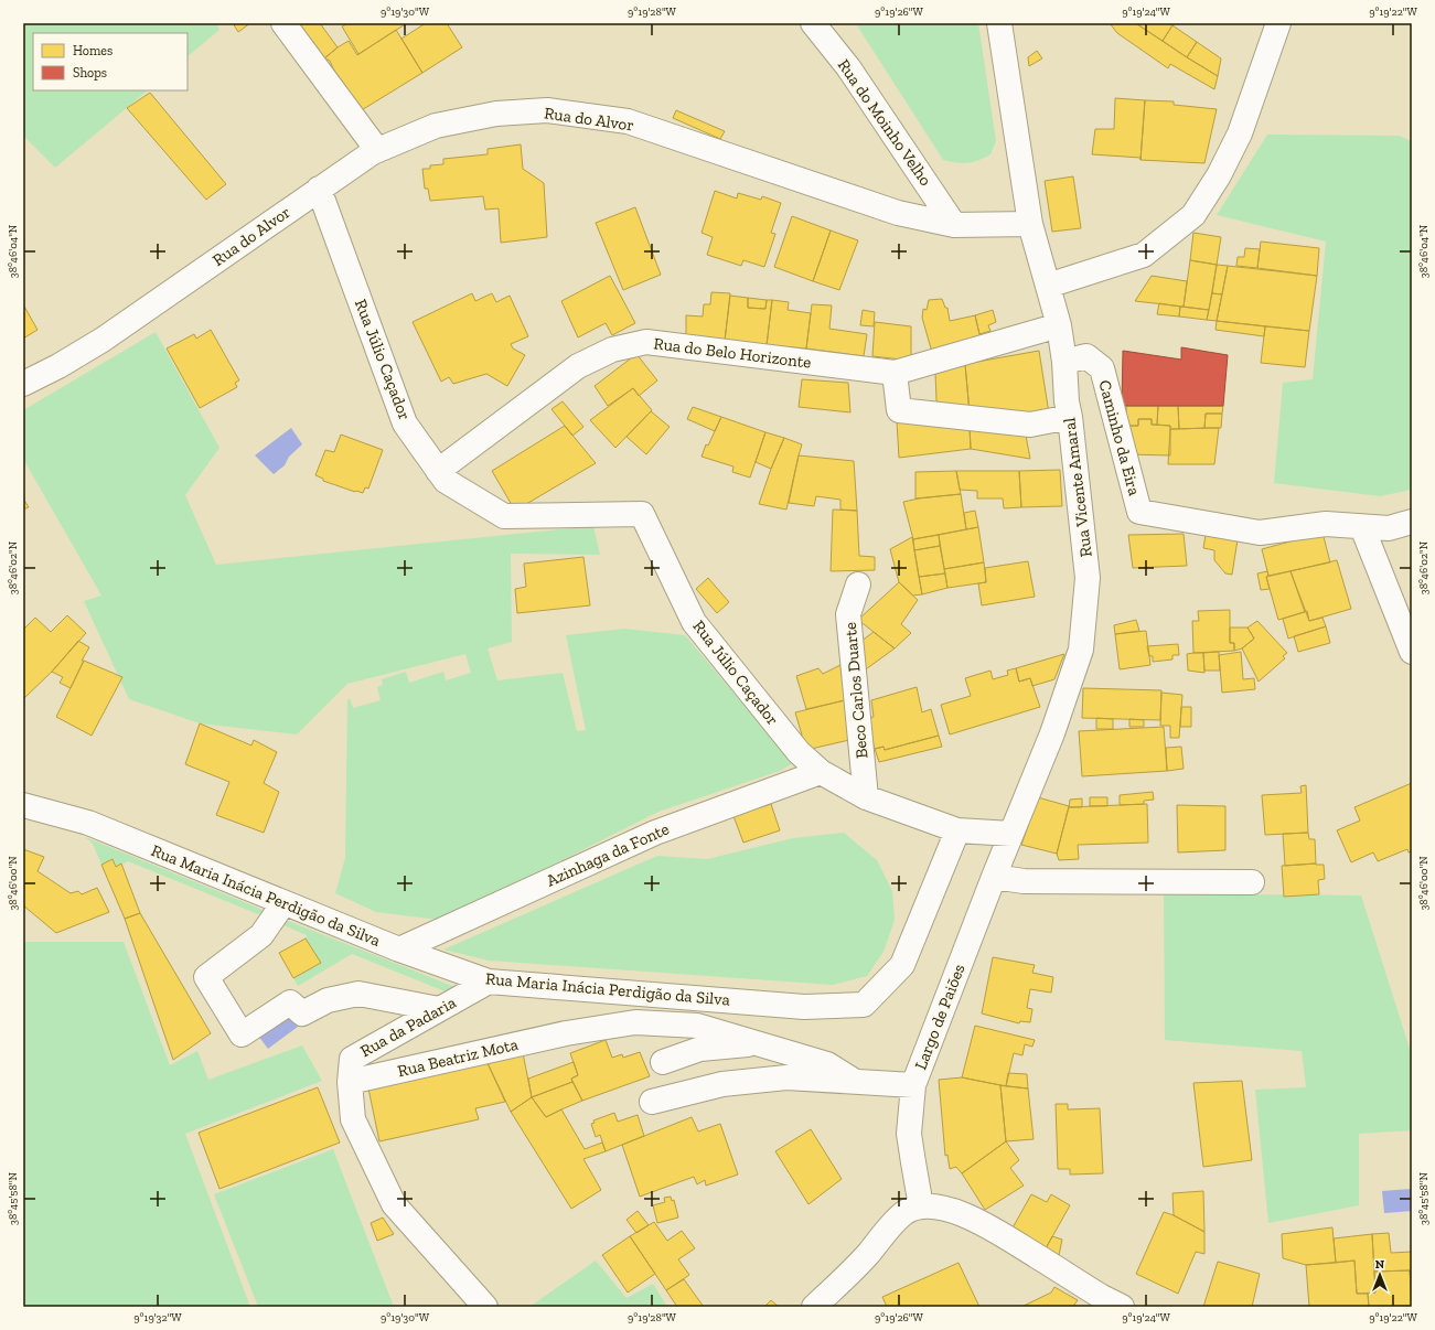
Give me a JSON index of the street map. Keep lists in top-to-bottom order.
{
  "streets": {
    "street": [
      "Rua do Alvor",
      "Rua do Moinho Velho",
      "Rua do Belo Horizonte",
      "Rua Júlio Caçador",
      "Caminho da Eira",
      "Rua Vicente Amaral",
      "Beco Carlos Duarte",
      "Azinhaga da Fonte",
      "Rua Maria Inácia Perdigão da Silva",
      "Largo de Paiões",
      "Rua da Padaria",
      "Rua Beatriz Mota"
    ]
  },
  "crossings": [
    ["Rua do Alvor", "Rua do Moinho Velho"],
    ["Rua do Alvor", "Rua Júlio Caçador"],
    ["Rua do Alvor", "Rua Vicente Amaral"],
    ["Rua do Belo Horizonte", "Rua Júlio Caçador"],
    ["Rua do Belo Horizonte", "Rua Vicente Amaral"],
    ["Rua Júlio Caçador", "Beco Carlos Duarte"],
    ["Rua Júlio Caçador", "Azinhaga da Fonte"],
    ["Caminho da Eira", "Rua Vicente Amaral"],
    ["Rua Vicente Amaral", "Largo de Paiões"],
    ["Azinhaga da Fonte", "Rua Maria Inácia Perdigão da Silva"],
    ["Rua Maria Inácia Perdigão da Silva", "Rua da Padaria"],
    ["Rua da Padaria", "Rua Beatriz Mota"]
  ],
  "legend": ["Homes", "Shops"],
  "north": "top",
  "coordinates": [
    "9°19'30\"W",
    "9°19'28\"W",
    "9°19'26\"W",
    "9°19'24\"W",
    "9°19'22\"W",
    "38°46'04\"N",
    "38°46'02\"N",
    "38°46'00\"N",
    "38°45'58\"N",
    "9°19'32\"W"
  ]
}
